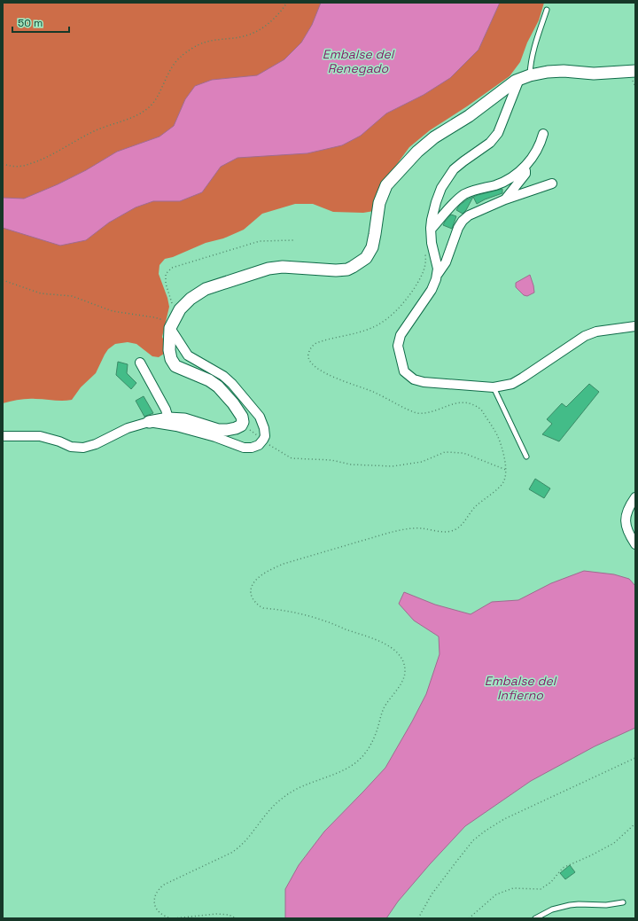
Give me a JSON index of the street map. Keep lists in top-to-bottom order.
{
  "water": ["Embalse del Renegado", "Embalse del Infierno"],
  "scale_bar": "50 m"
}
